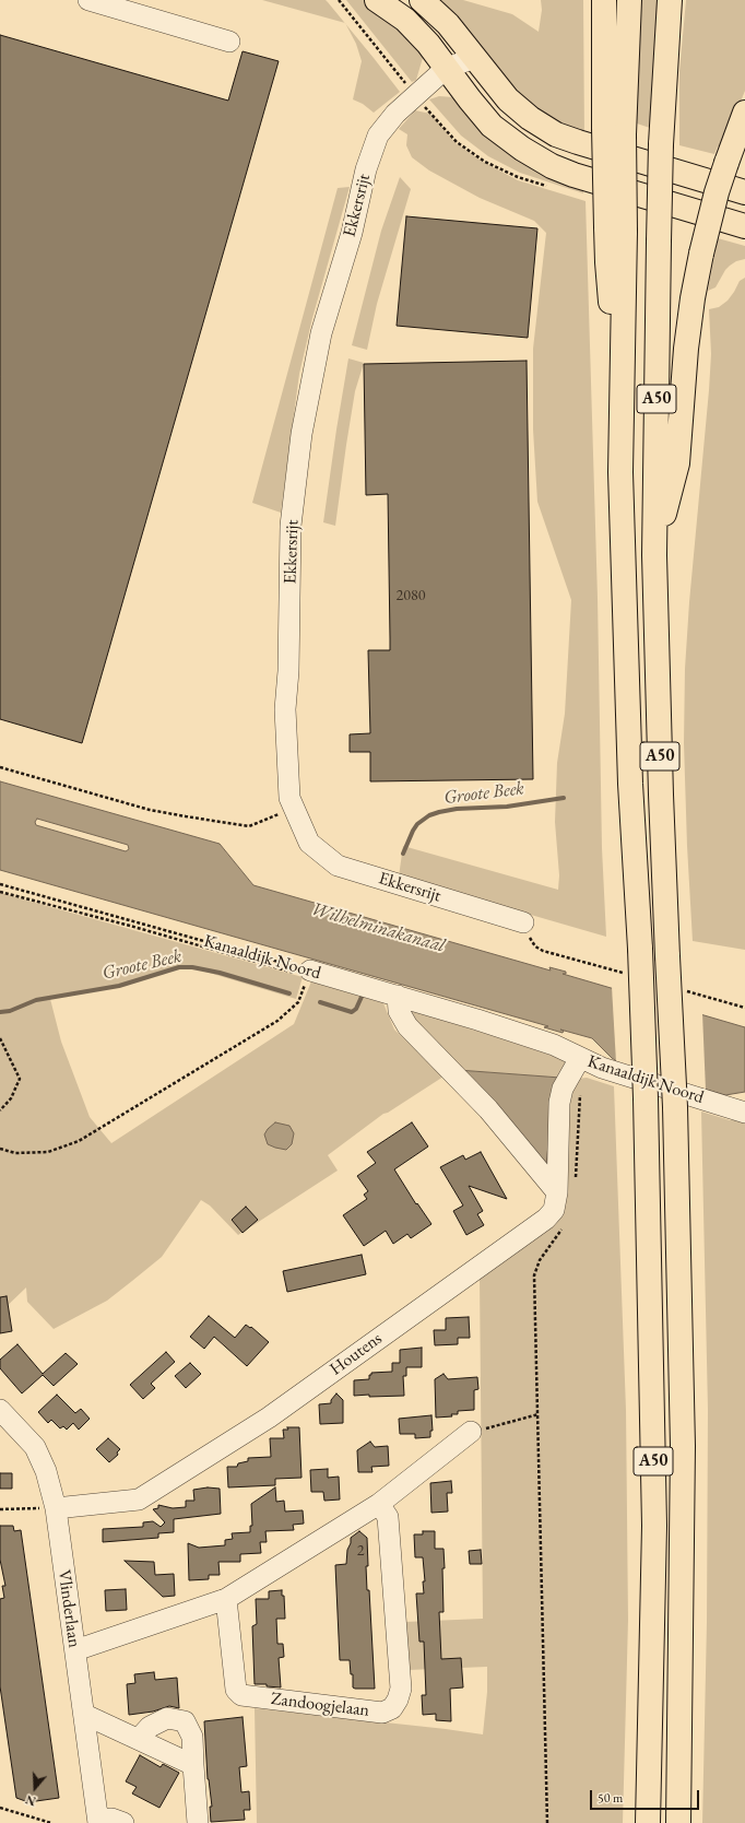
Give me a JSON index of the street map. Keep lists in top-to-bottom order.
{
  "streets": {
    "main road": ["A50"],
    "street": [
      "Ekkersrijt",
      "Kanaaldijk Noord",
      "Houtens",
      "Vlinderlaan",
      "Zandoogjelaan"
    ]
  },
  "crossings": [
    ["Kanaaldijk Noord", "Houtens"],
    ["Houtens", "Vlinderlaan"]
  ],
  "water": ["Groote Beek", "Wilhelminakanaal"],
  "house_numbers": ["2080", "2"],
  "scale_bar": "50 m",
  "north": "bottom"
}
